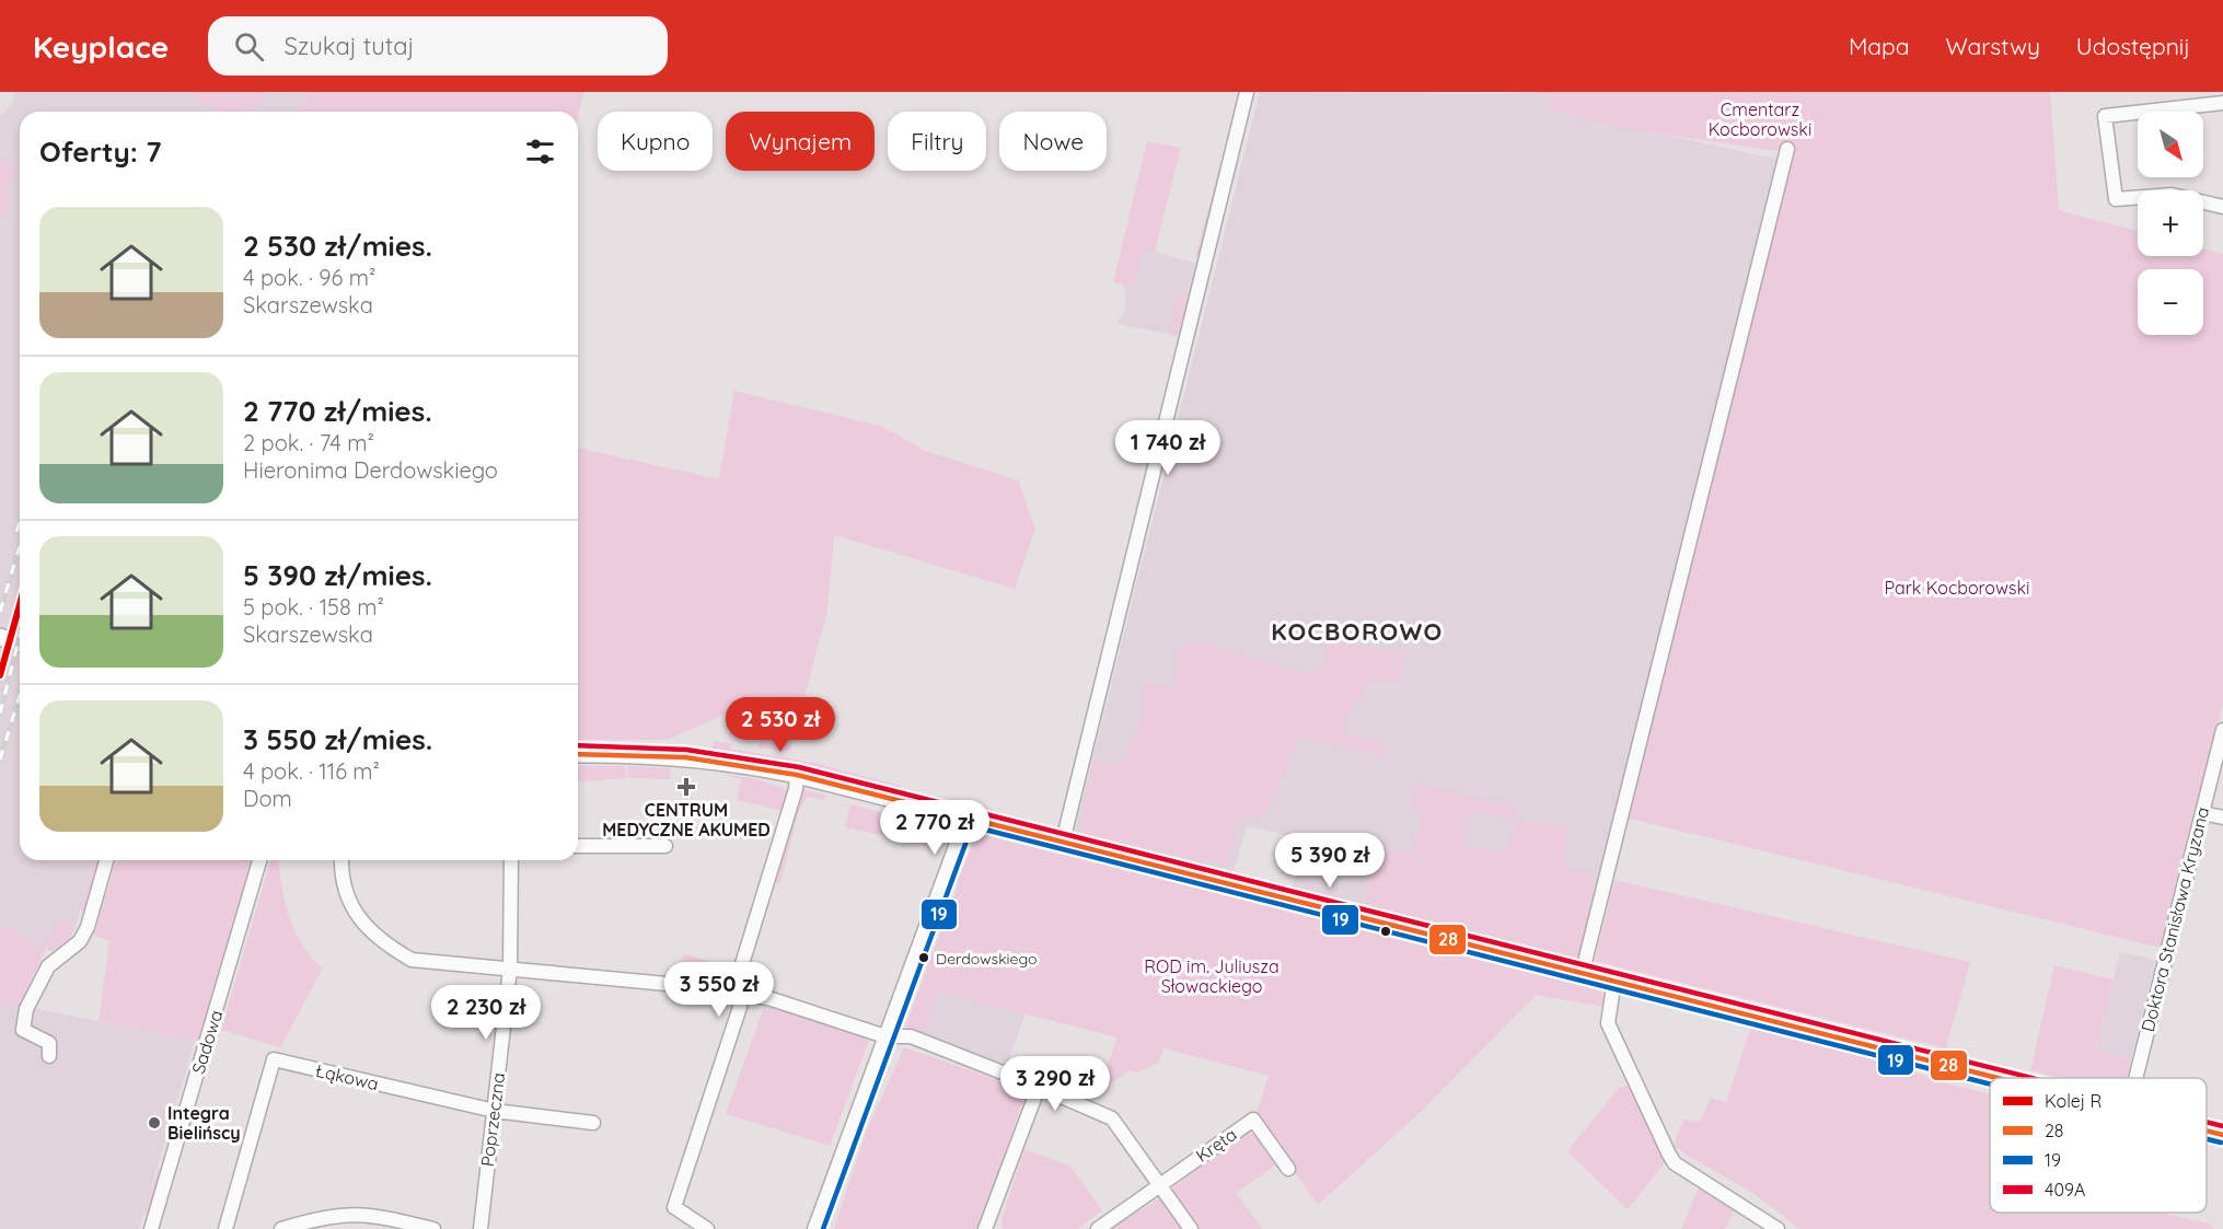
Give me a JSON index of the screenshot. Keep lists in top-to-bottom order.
{
  "streets": {
    "street": [
      "Doktora Stanisława Kryzana",
      "Sadowa",
      "Łąkowa",
      "Poprzeczna",
      "Kręta"
    ]
  },
  "crossings": [
    ["Łąkowa", "Poprzeczna"]
  ],
  "districts": ["KOCBOROWO"],
  "parks": ["Cmentarz Kocborowski", "Park Kocborowski", "ROD im. Juliusza Słowackiego"],
  "places": {
    "health": ["CENTRUM MEDYCZNE AKUMED"],
    "other": ["Derdowskiego", "Integra Bielińscy"]
  },
  "lines": [
    "rail line R",
    "transit line 409A",
    "transit line 28",
    "transit line 19"
  ],
  "legend": [
    "Kolej R",
    "28",
    "19",
    "409A"
  ],
  "north": "bottom right",
  "page": {
    "header": "Keyplace",
    "search": "Szukaj tutaj",
    "nav": ["Mapa", "Warstwy", "Udostępnij"],
    "map_buttons": ["+", "−"],
    "chip": [
      "Kupno",
      "Wynajem",
      "Filtry",
      "Nowe"
    ],
    "heading": "Oferty: 7",
    "list": [
      {
        "name": "2 530 zł/mies.",
        "note": "4 pok. · 96 m² · Skarszewska"
      },
      {
        "name": "2 770 zł/mies.",
        "note": "2 pok. · 74 m² · Hieronima Derdowskiego"
      },
      {
        "name": "5 390 zł/mies.",
        "note": "5 pok. · 158 m² · Skarszewska"
      },
      {
        "name": "3 550 zł/mies.",
        "note": "4 pok. · 116 m² · Dom"
      }
    ],
    "price": [
      "1 740 zł",
      "2 530 zł",
      "2 770 zł",
      "5 390 zł",
      "3 550 zł",
      "2 230 zł",
      "3 290 zł"
    ]
  }
}
